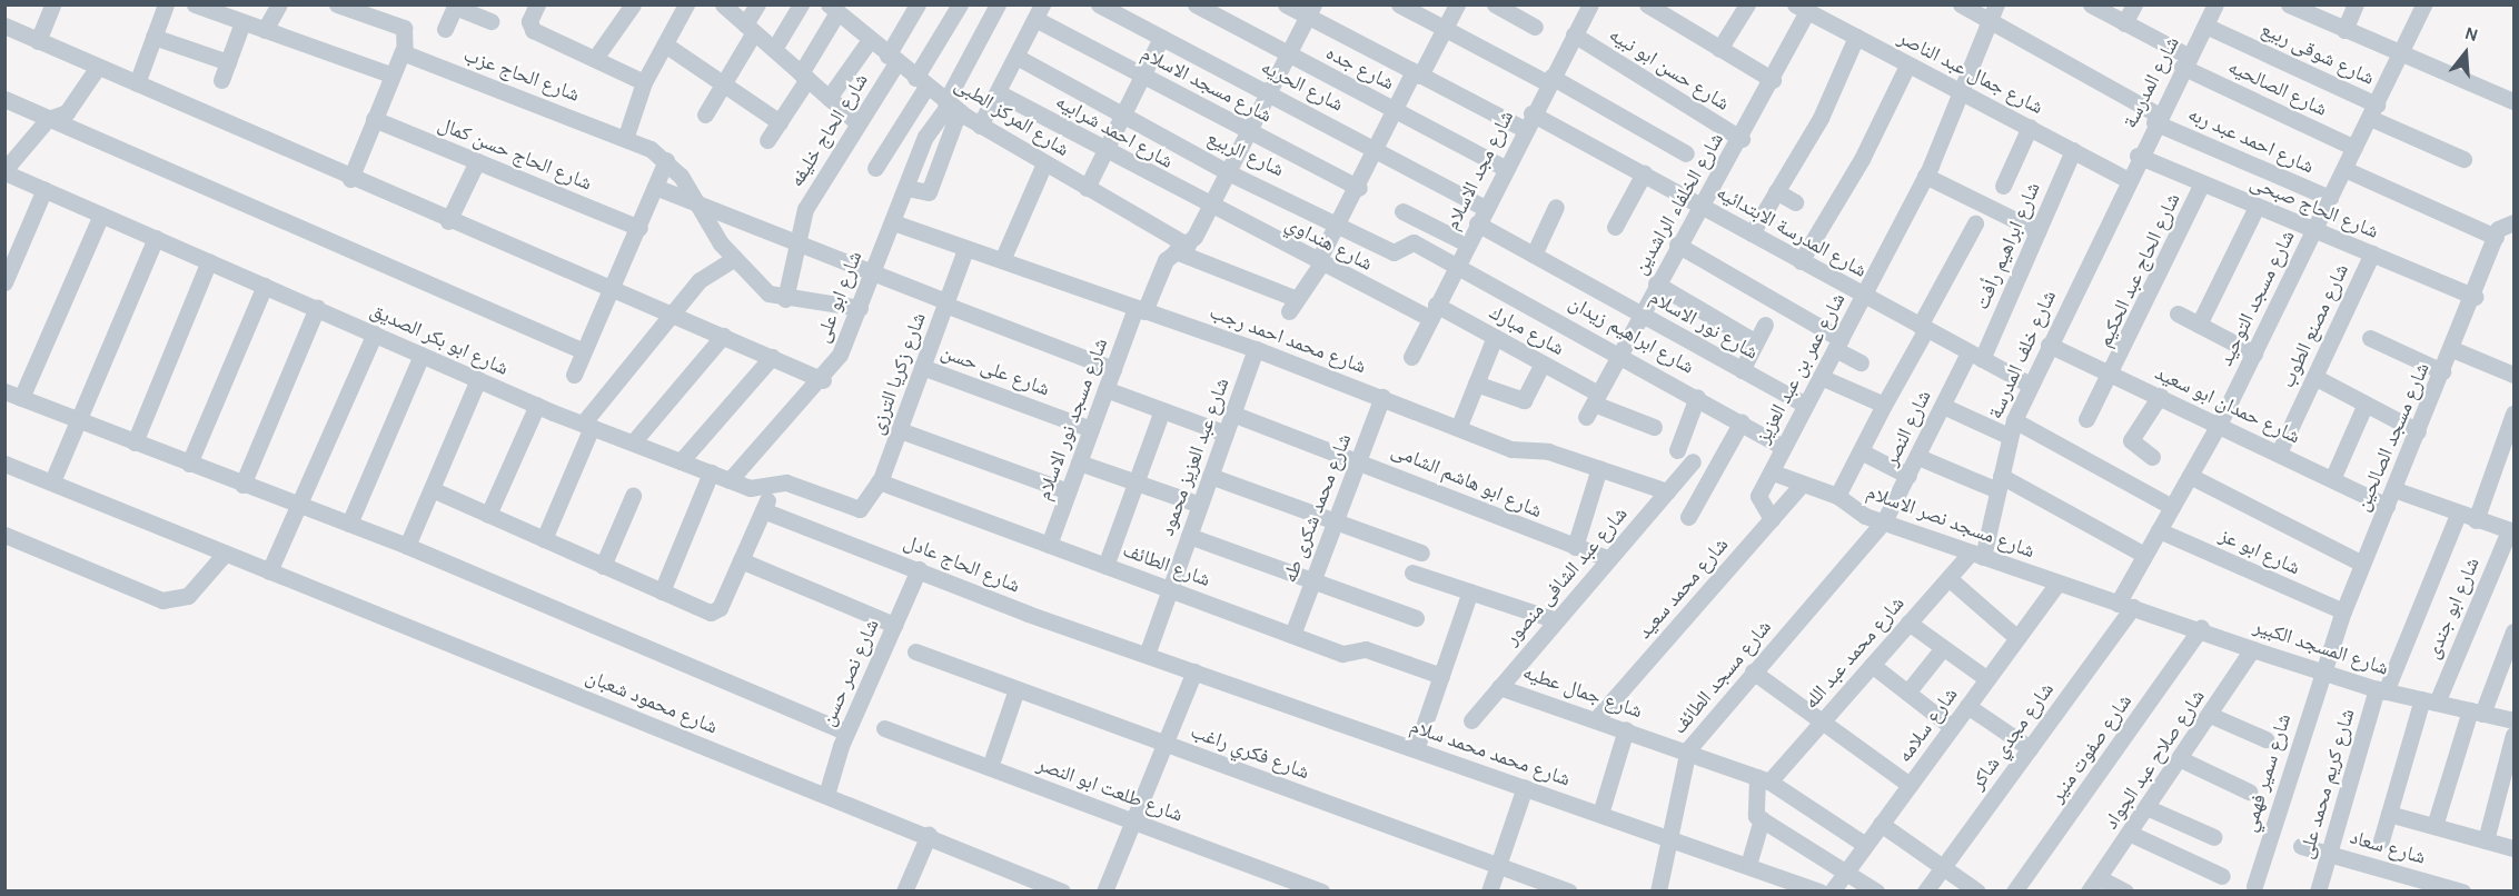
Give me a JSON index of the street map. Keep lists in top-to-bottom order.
{
  "streets": {
    "street": [
      "شارع شوقى ربيع",
      "شارع جده",
      "شارع حسن ابو نبيه",
      "شارع جمال عبد الناصر",
      "شارع الحاج عزب",
      "شارع المدرسة",
      "شارع مسجد الاسلام",
      "شارع الحريه",
      "شارع الصالحيه",
      "شارع المركز الطبى",
      "شارع الحاج خليفه",
      "شارع احمد شرابيه",
      "شارع احمد عبد ربه",
      "شارع الحاج حسن كمال",
      "شارع الربيع",
      "شارع مجد الاسلام",
      "شارع الخلفاء الراشدين",
      "شارع الحاج صبحى",
      "شارع المدرسة الابتدائيه",
      "شارع هنداوي",
      "شارع ابراهيم رأفت",
      "شارع الحاج عبد الحكيم",
      "شارع ابو على",
      "شارع مسجد التوحيد",
      "شارع نور الاسلام",
      "شارع مصنع الطوب",
      "شارع مبارك",
      "شارع ابراهيم زيدان",
      "شارع ابو بكر الصديق",
      "شارع محمد احمد رجب",
      "شارع خلف المدرسة",
      "شارع عمر بن عبد العزيز",
      "شارع على حسن",
      "شارع زكريا الترزى",
      "شارع حمدان ابو سعيد",
      "شارع مسجد نور الاسلام",
      "شارع النصر",
      "شارع مسجد الصالحين",
      "شارع عبد العزيز محمود",
      "شارع ابو هاشم الشامى",
      "شارع محمد شكرى طه",
      "شارع مسجد نصر الاسلام",
      "شارع ابو عز",
      "شارع الحاج عادل",
      "شارع الطائف",
      "شارع عبد الشافى منصور",
      "شارع محمد سعيد",
      "شارع ابو جندى",
      "شارع المسجد الكبير",
      "شارع محمد عبد الله",
      "شارع نصر حسن",
      "شارع مسجد الطائف",
      "شارع جمال عطيه",
      "شارع محمود شعبان",
      "شارع سلامه",
      "شارع مجدي شاكر",
      "شارع صفوت منير",
      "شارع فكري راغب",
      "شارع محمد محمد سلام",
      "شارع صلاح عبد الجواد",
      "شارع سمير فهمي",
      "شارع كريم محمد على",
      "شارع طلعت ابو النصر",
      "شارع سعاد"
    ]
  },
  "crossings": [
    ["شارع شوقى ربيع", "شارع المدرسة"],
    ["شارع شوقى ربيع", "شارع مسجد التوحيد"],
    ["شارع جده", "شارع مجد الاسلام"],
    ["شارع جده", "شارع مسجد نور الاسلام"],
    ["شارع حسن ابو نبيه", "شارع مجد الاسلام"],
    ["شارع حسن ابو نبيه", "شارع الخلفاء الراشدين"],
    ["شارع جمال عبد الناصر", "شارع المدرسة"],
    ["شارع جمال عبد الناصر", "شارع الخلفاء الراشدين"],
    ["شارع جمال عبد الناصر", "شارع ابراهيم رأفت"],
    ["شارع جمال عبد الناصر", "شارع خلف المدرسة"],
    ["شارع جمال عبد الناصر", "شارع عمر بن عبد العزيز"],
    ["شارع الحاج عزب", "شارع الحاج خليفه"],
    ["شارع الحاج عزب", "شارع ابو على"],
    ["شارع المدرسة", "شارع الصالحيه"],
    ["شارع المدرسة", "شارع احمد عبد ربه"],
    ["شارع المدرسة", "شارع الحاج صبحى"],
    ["شارع المدرسة", "شارع خلف المدرسة"],
    ["شارع مسجد الاسلام", "شارع مسجد نور الاسلام"],
    ["شارع الحريه", "شارع مجد الاسلام"],
    ["شارع الحريه", "شارع نور الاسلام"],
    ["شارع الحريه", "شارع مسجد نور الاسلام"],
    ["شارع الصالحيه", "شارع مسجد التوحيد"],
    ["شارع المركز الطبى", "شارع الحاج خليفه"],
    ["شارع المركز الطبى", "شارع هنداوي"],
    ["شارع المركز الطبى", "شارع ابو على"],
    ["شارع المركز الطبى", "شارع مسجد نور الاسلام"],
    ["شارع احمد شرابيه", "شارع هنداوي"],
    ["شارع احمد شرابيه", "شارع مسجد نور الاسلام"],
    ["شارع احمد عبد ربه", "شارع مسجد التوحيد"],
    ["شارع احمد عبد ربه", "شارع عمر بن عبد العزيز"],
    ["شارع الربيع", "شارع مجد الاسلام"],
    ["شارع الربيع", "شارع ابراهيم زيدان"],
    ["شارع الربيع", "شارع مسجد نور الاسلام"],
    ["شارع مجد الاسلام", "شارع المدرسة الابتدائيه"],
    ["شارع مجد الاسلام", "شارع هنداوي"],
    ["شارع مجد الاسلام", "شارع نور الاسلام"],
    ["شارع مجد الاسلام", "شارع مبارك"],
    ["شارع مجد الاسلام", "شارع ابراهيم زيدان"],
    ["شارع الخلفاء الراشدين", "شارع المدرسة الابتدائيه"],
    ["شارع الخلفاء الراشدين", "شارع نور الاسلام"],
    ["شارع الخلفاء الراشدين", "شارع مبارك"],
    ["شارع الخلفاء الراشدين", "شارع ابراهيم زيدان"],
    ["شارع الحاج صبحى", "شارع الحاج عبد الحكيم"],
    ["شارع الحاج صبحى", "شارع مسجد التوحيد"],
    ["شارع الحاج صبحى", "شارع مصنع الطوب"],
    ["شارع الحاج صبحى", "شارع مسجد الصالحين"],
    ["شارع المدرسة الابتدائيه", "شارع ابراهيم رأفت"],
    ["شارع المدرسة الابتدائيه", "شارع خلف المدرسة"],
    ["شارع المدرسة الابتدائيه", "شارع عمر بن عبد العزيز"],
    ["شارع المدرسة الابتدائيه", "شارع النصر"],
    ["شارع هنداوي", "شارع مبارك"],
    ["شارع هنداوي", "شارع مسجد نور الاسلام"],
    ["شارع ابراهيم رأفت", "شارع النصر"],
    ["شارع الحاج عبد الحكيم", "شارع حمدان ابو سعيد"],
    ["شارع ابو على", "شارع ابو بكر الصديق"],
    ["شارع ابو على", "شارع محمد احمد رجب"],
    ["شارع مسجد التوحيد", "شارع حمدان ابو سعيد"],
    ["شارع مسجد التوحيد", "شارع مسجد نصر الاسلام"],
    ["شارع مسجد التوحيد", "شارع ابو عز"],
    ["شارع مسجد التوحيد", "شارع المسجد الكبير"],
    ["شارع مسجد التوحيد", "شارع مجدي شاكر"],
    ["شارع نور الاسلام", "شارع عمر بن عبد العزيز"],
    ["شارع مصنع الطوب", "شارع حمدان ابو سعيد"],
    ["شارع ابراهيم زيدان", "شارع عمر بن عبد العزيز"],
    ["شارع ابو بكر الصديق", "شارع زكريا الترزى"],
    ["شارع محمد احمد رجب", "شارع زكريا الترزى"],
    ["شارع محمد احمد رجب", "شارع مسجد نور الاسلام"],
    ["شارع محمد احمد رجب", "شارع عبد العزيز محمود"],
    ["شارع محمد احمد رجب", "شارع محمد شكرى طه"],
    ["شارع محمد احمد رجب", "شارع عبد الشافى منصور"],
    ["شارع خلف المدرسة", "شارع حمدان ابو سعيد"],
    ["شارع خلف المدرسة", "شارع مسجد نصر الاسلام"],
    ["شارع خلف المدرسة", "شارع محمد عبد الله"],
    ["شارع عمر بن عبد العزيز", "شارع مسجد نصر الاسلام"],
    ["شارع عمر بن عبد العزيز", "شارع محمد سعيد"],
    ["شارع على حسن", "شارع زكريا الترزى"],
    ["شارع على حسن", "شارع مسجد نور الاسلام"],
    ["شارع زكريا الترزى", "شارع الطائف"],
    ["شارع حمدان ابو سعيد", "شارع مسجد الصالحين"],
    ["شارع مسجد نور الاسلام", "شارع الطائف"],
    ["شارع النصر", "شارع مسجد نصر الاسلام"],
    ["شارع النصر", "شارع مسجد الطائف"],
    ["شارع مسجد الصالحين", "شارع ابو عز"],
    ["شارع مسجد الصالحين", "شارع المسجد الكبير"],
    ["شارع مسجد الصالحين", "شارع سمير فهمي"],
    ["شارع عبد العزيز محمود", "شارع ابو هاشم الشامى"],
    ["شارع عبد العزيز محمود", "شارع الحاج عادل"],
    ["شارع عبد العزيز محمود", "شارع الطائف"],
    ["شارع عبد العزيز محمود", "شارع محمد محمد سلام"],
    ["شارع ابو هاشم الشامى", "شارع محمد شكرى طه"],
    ["شارع ابو هاشم الشامى", "شارع عبد الشافى منصور"],
    ["شارع محمد شكرى طه", "شارع الطائف"],
    ["شارع مسجد نصر الاسلام", "شارع محمد سعيد"],
    ["شارع مسجد نصر الاسلام", "شارع المسجد الكبير"],
    ["شارع مسجد نصر الاسلام", "شارع محمد عبد الله"],
    ["شارع مسجد نصر الاسلام", "شارع مسجد الطائف"],
    ["شارع مسجد نصر الاسلام", "شارع سلامه"],
    ["شارع مسجد نصر الاسلام", "شارع مجدي شاكر"],
    ["شارع الحاج عادل", "شارع نصر حسن"],
    ["شارع الحاج عادل", "شارع محمد محمد سلام"],
    ["شارع عبد الشافى منصور", "شارع جمال عطيه"],
    ["شارع محمد سعيد", "شارع جمال عطيه"],
    ["شارع ابو جندى", "شارع المسجد الكبير"],
    ["شارع المسجد الكبير", "شارع مجدي شاكر"],
    ["شارع المسجد الكبير", "شارع صفوت منير"],
    ["شارع المسجد الكبير", "شارع صلاح عبد الجواد"],
    ["شارع المسجد الكبير", "شارع سمير فهمي"],
    ["شارع المسجد الكبير", "شارع كريم محمد على"],
    ["شارع محمد عبد الله", "شارع جمال عطيه"],
    ["شارع نصر حسن", "شارع محمود شعبان"],
    ["شارع مسجد الطائف", "شارع جمال عطيه"],
    ["شارع مسجد الطائف", "شارع محمد محمد سلام"],
    ["شارع جمال عطيه", "شارع سلامه"],
    ["شارع كريم محمد على", "شارع سعاد"]
  ],
  "north": "top"
}
